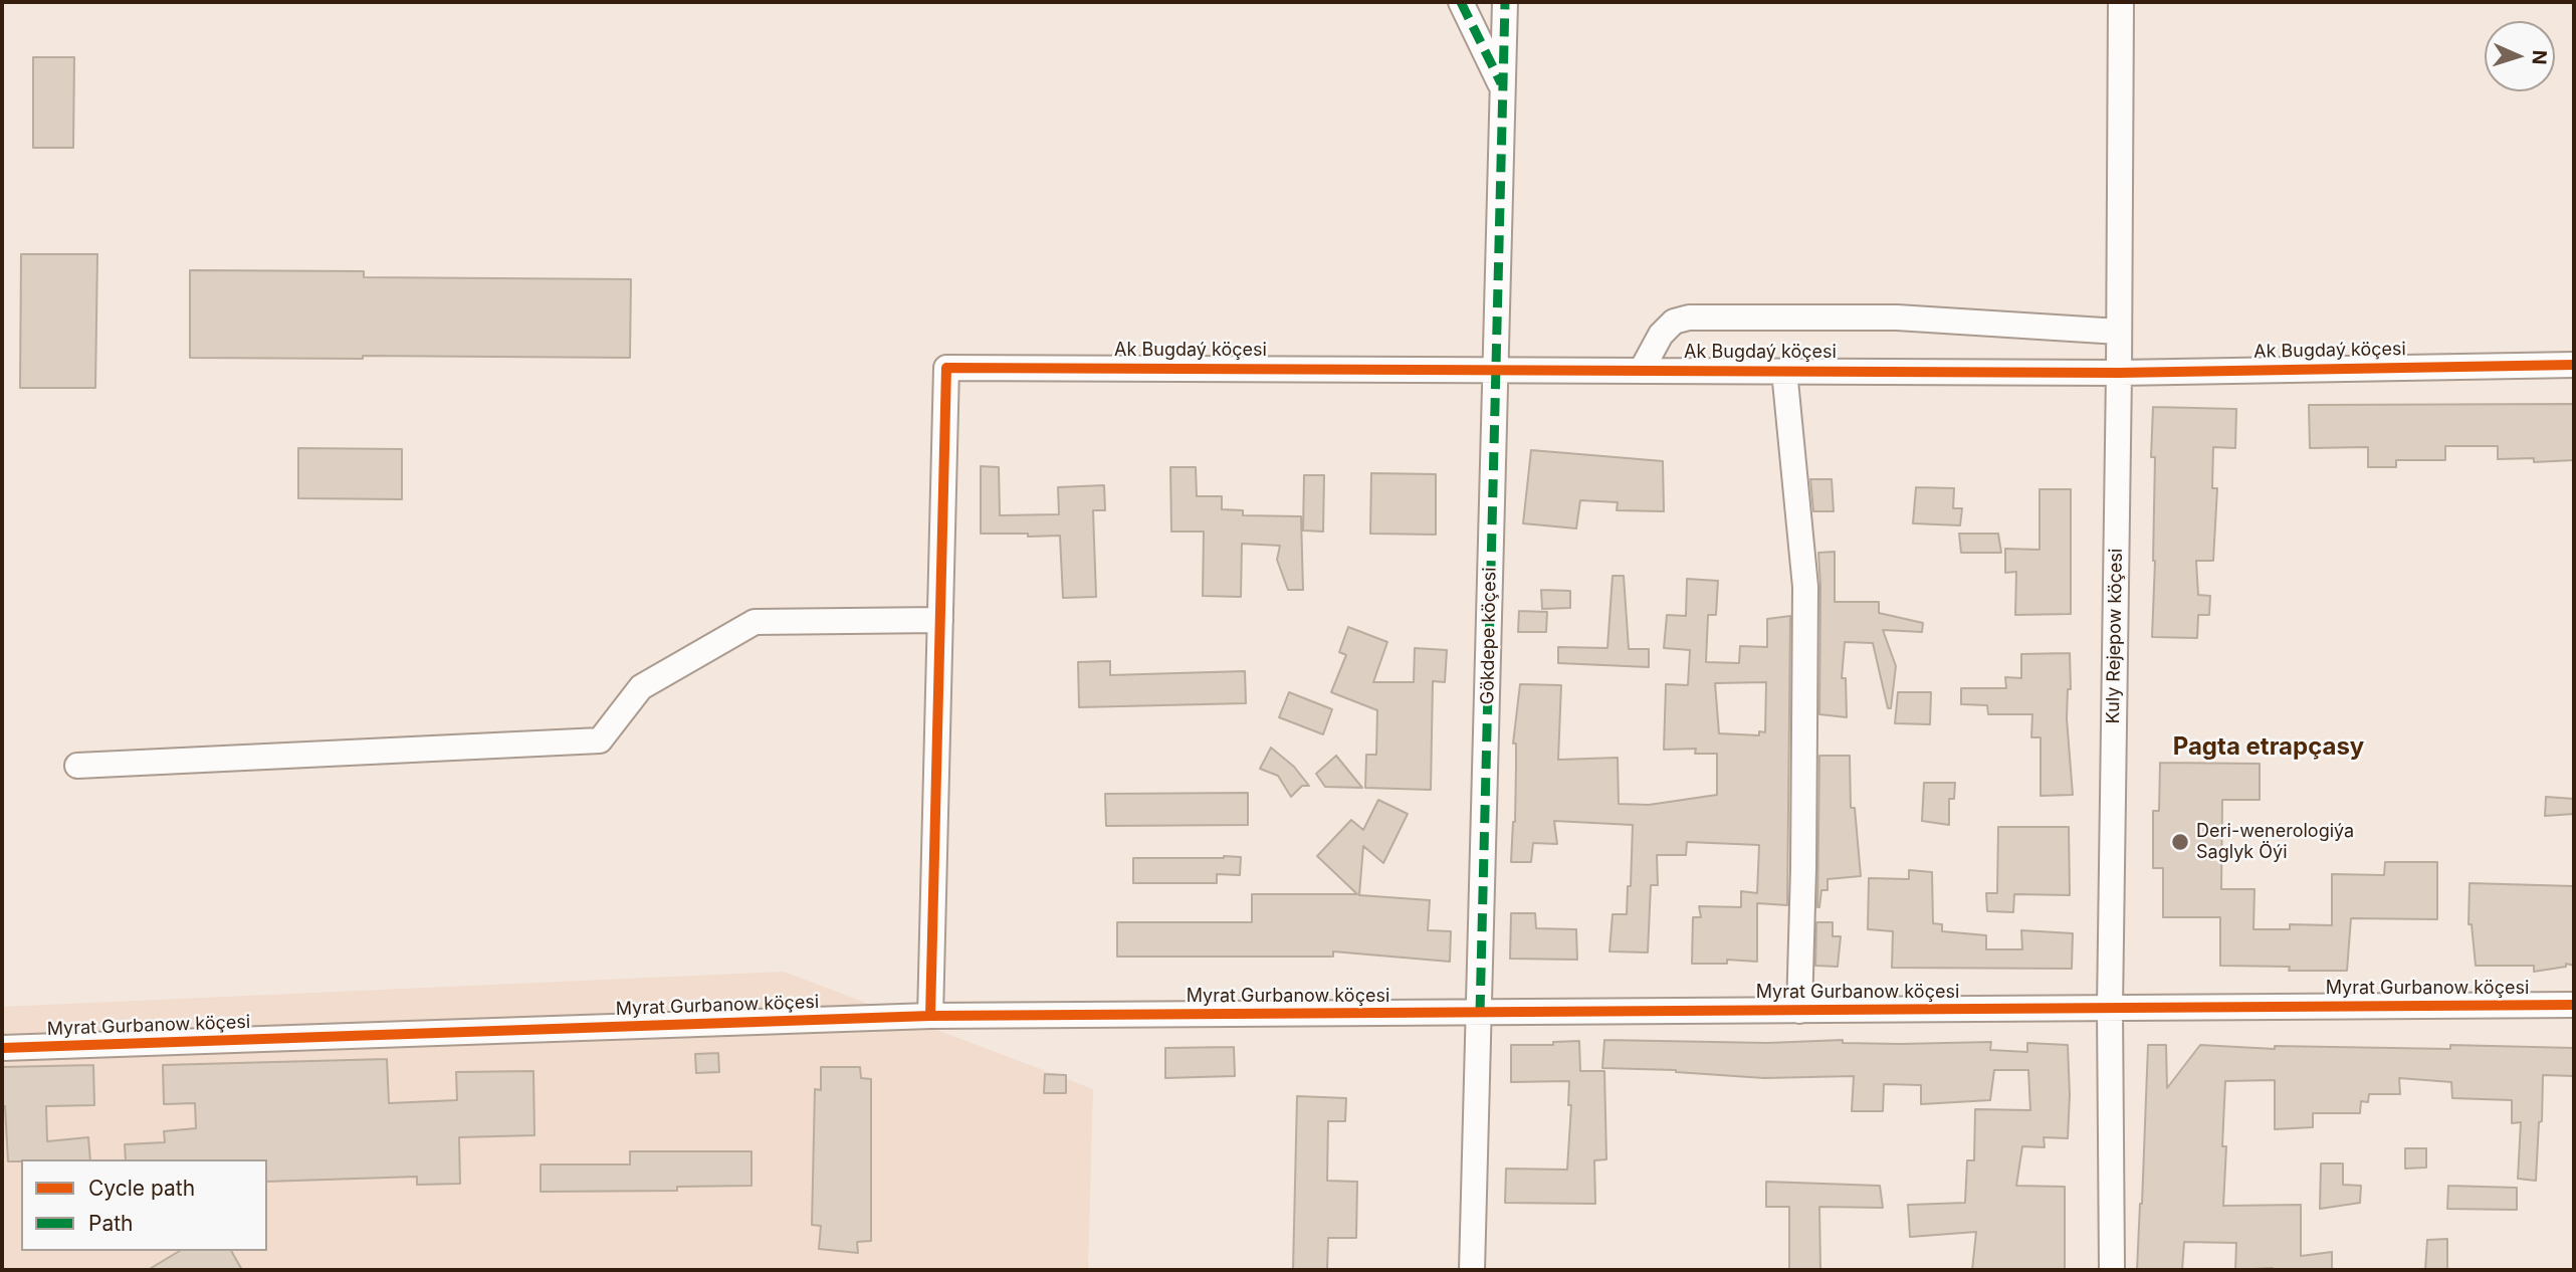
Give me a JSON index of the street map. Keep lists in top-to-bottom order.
{
  "streets": {
    "street": [
      "Ak Bugdaý köçesi",
      "Gökdepe köçesi",
      "Kuly Rejepow köçesi",
      "Myrat Gurbanow köçesi"
    ]
  },
  "crossings": [
    ["Ak Bugdaý köçesi", "Gökdepe köçesi"],
    ["Ak Bugdaý köçesi", "Kuly Rejepow köçesi"],
    ["Gökdepe köçesi", "Myrat Gurbanow köçesi"],
    ["Kuly Rejepow köçesi", "Myrat Gurbanow köçesi"]
  ],
  "districts": ["Pagta etrapçasy"],
  "places": ["Deri-wenerologiýa Saglyk Öýi"],
  "legend": ["Cycle path", "Path"],
  "north": "right"
}
